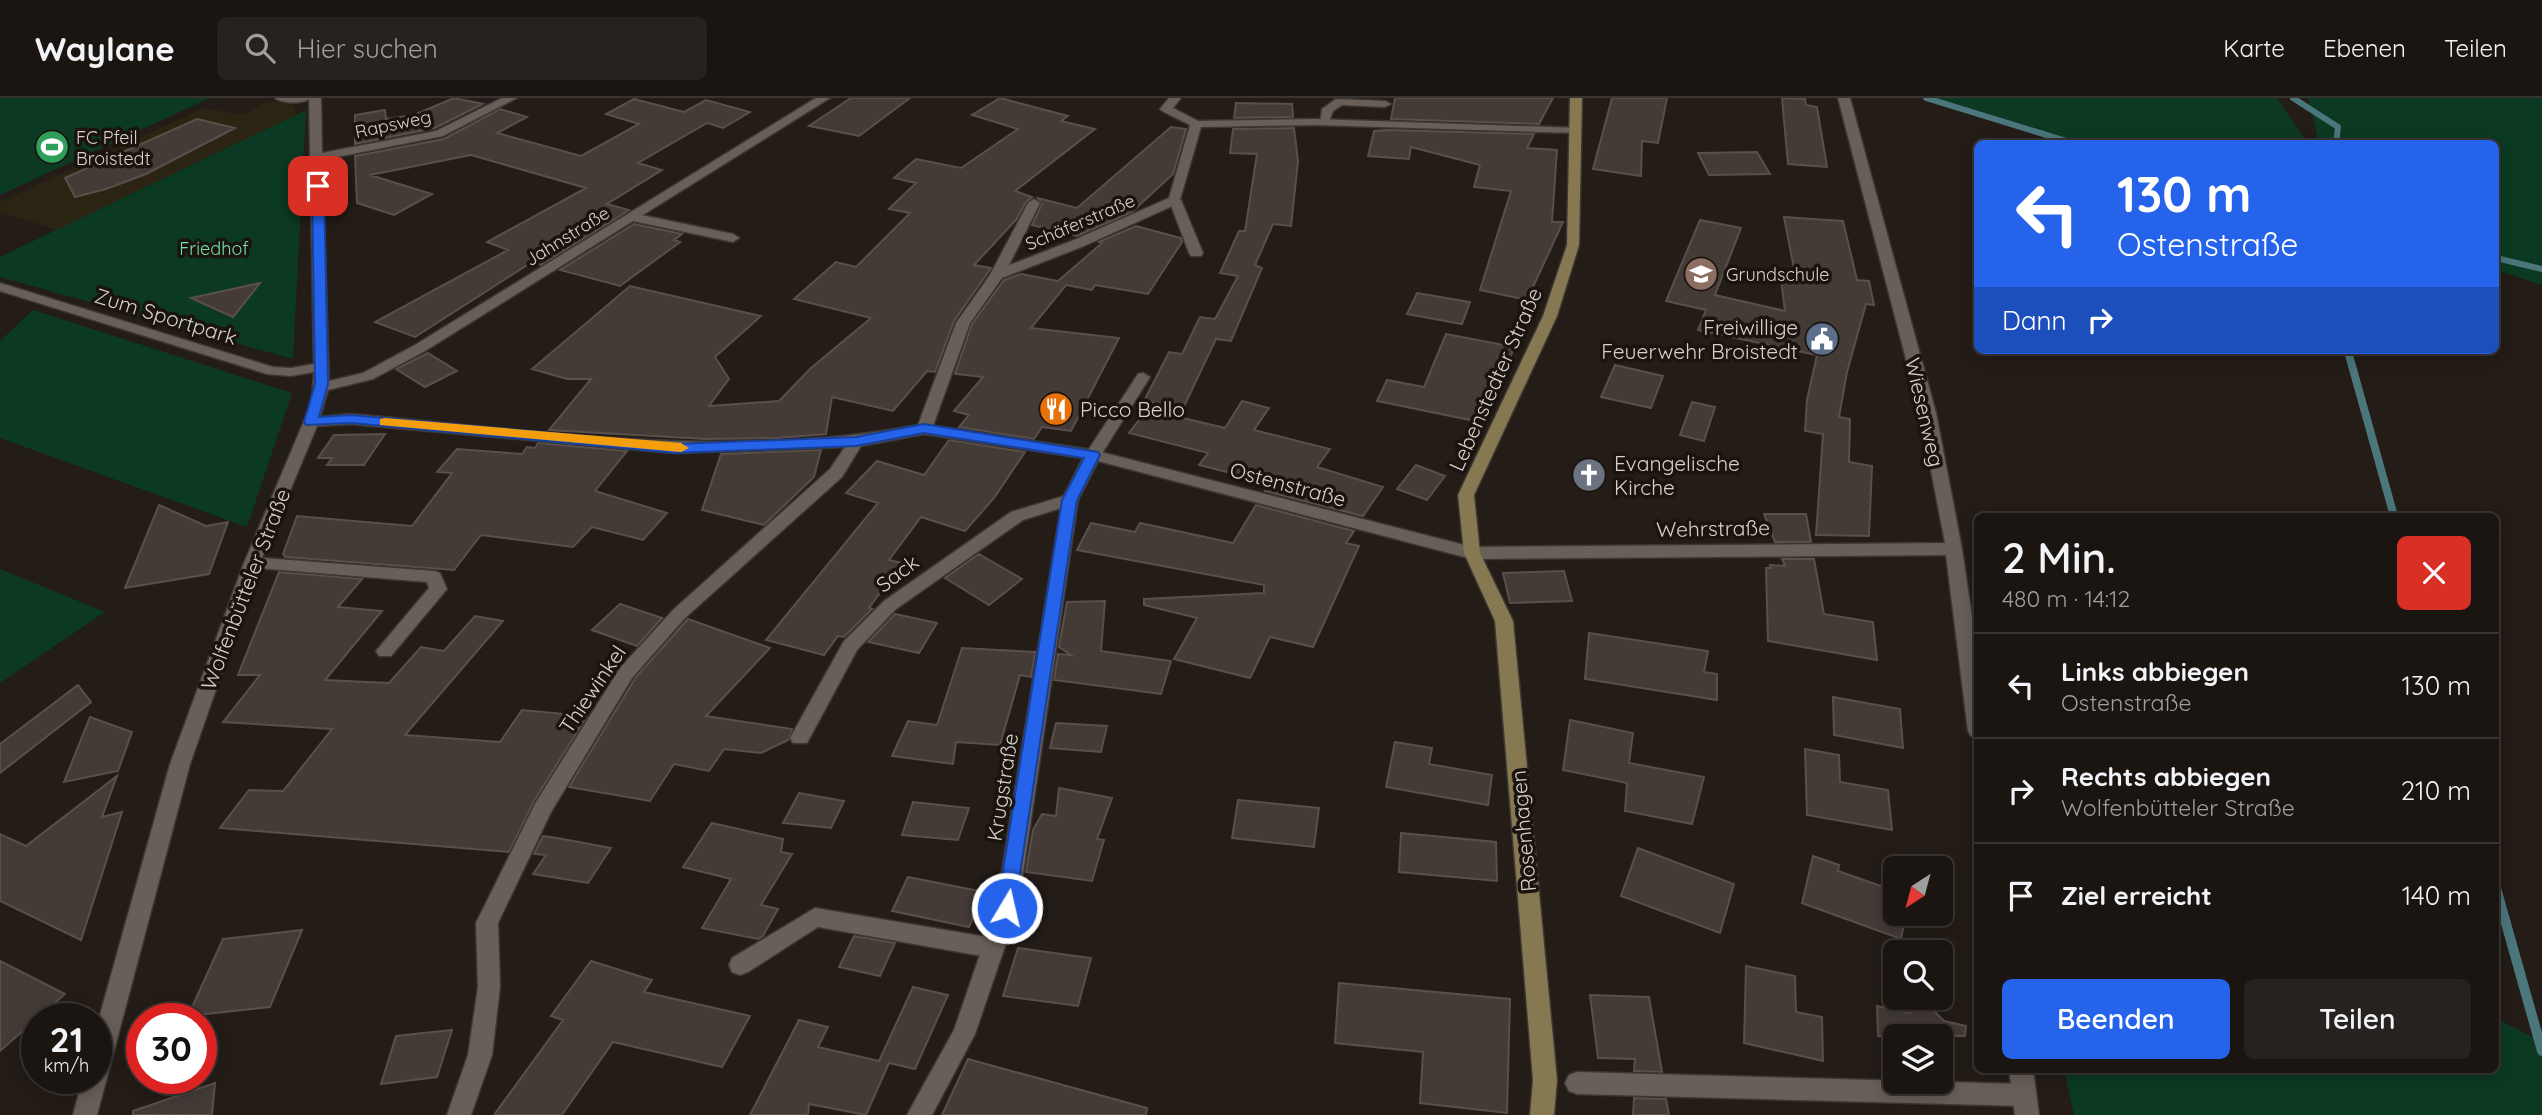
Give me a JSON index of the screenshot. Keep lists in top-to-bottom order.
{
  "streets": {
    "street": [
      "Rapsweg",
      "Schäferstraße",
      "Jahnstraße",
      "Zum Sportpark",
      "Lebenstedter Straße",
      "Wiesenweg",
      "Ostenstraße",
      "Wehrstraße",
      "Sack",
      "Wolfenbütteler Straße",
      "Thiewinkel",
      "Krugstraße",
      "Rosenhagen"
    ]
  },
  "crossings": [
    ["Rapsweg", "Wolfenbütteler Straße"],
    ["Schäferstraße", "Ostenstraße"],
    ["Jahnstraße", "Wolfenbütteler Straße"],
    ["Zum Sportpark", "Wolfenbütteler Straße"],
    ["Lebenstedter Straße", "Ostenstraße"],
    ["Lebenstedter Straße", "Wehrstraße"],
    ["Lebenstedter Straße", "Rosenhagen"],
    ["Wiesenweg", "Wehrstraße"],
    ["Ostenstraße", "Wehrstraße"],
    ["Ostenstraße", "Wolfenbütteler Straße"],
    ["Ostenstraße", "Thiewinkel"],
    ["Ostenstraße", "Krugstraße"],
    ["Ostenstraße", "Rosenhagen"],
    ["Wehrstraße", "Rosenhagen"],
    ["Sack", "Krugstraße"]
  ],
  "parks": ["Friedhof"],
  "places": {
    "sports": ["FC Pfeil Broistedt"],
    "school or university": ["Grundschule"],
    "public building": ["Freiwillige Feuerwehr Broistedt"],
    "restaurant": ["Picco Bello"],
    "church": ["Evangelische Kirche"]
  },
  "north": "bottom left",
  "page": {
    "header": "Waylane",
    "search": "Hier suchen",
    "nav": ["Karte", "Ebenen", "Teilen"],
    "turn": ["130 m", "Ostenstraße"],
    "then": "Dann",
    "heading": ["2 Min.", "480 m · 14:12"],
    "list": [
      {
        "name": "Links abbiegen",
        "note": "Ostenstraße",
        "value": "130 m"
      },
      {
        "name": "Rechts abbiegen",
        "note": "Wolfenbütteler Straße",
        "value": "210 m"
      },
      {
        "name": "Ziel erreicht",
        "value": "140 m"
      }
    ],
    "buttons": ["Beenden", "Teilen"],
    "speed": "21 km/h",
    "limit": "30"
  }
}
